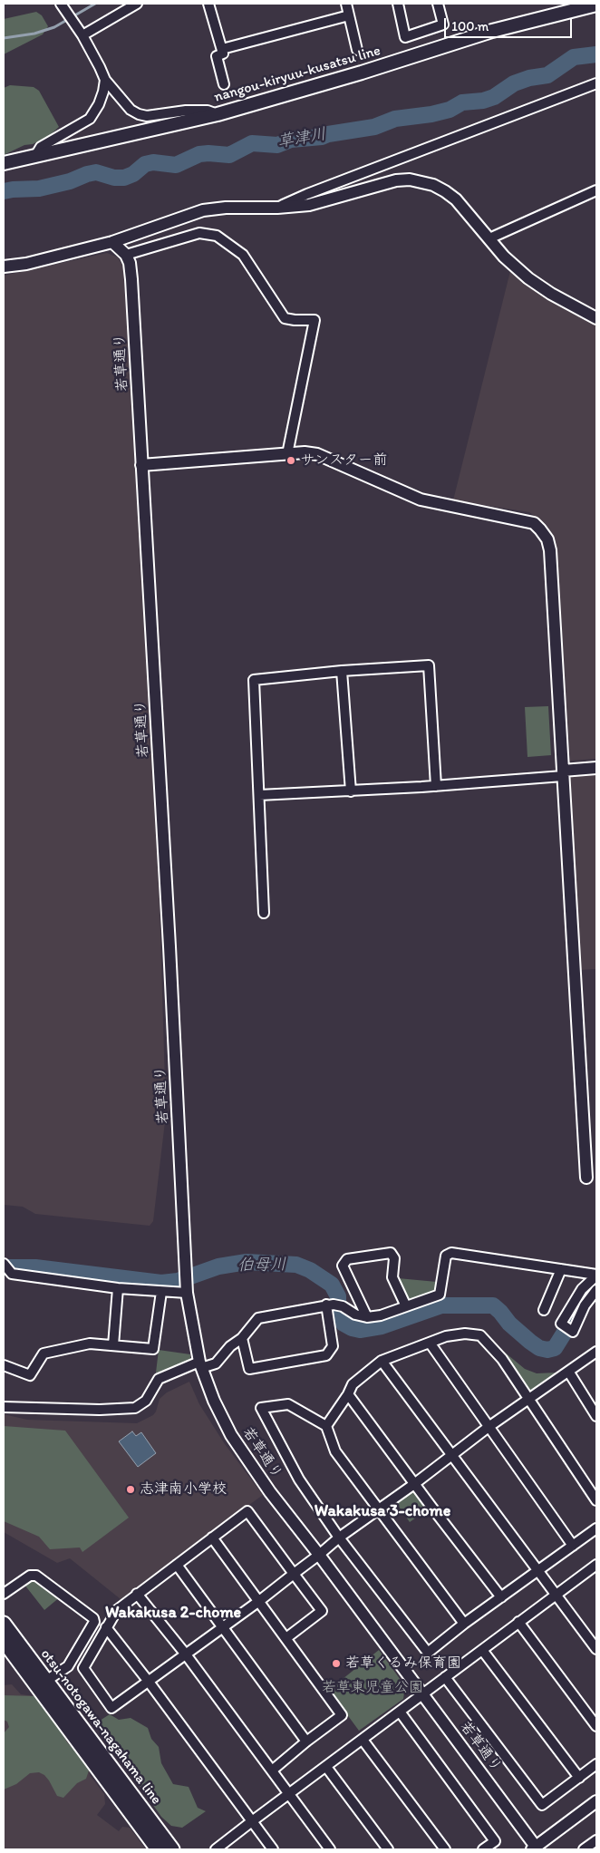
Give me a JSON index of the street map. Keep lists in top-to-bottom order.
{
  "streets": {
    "main road": ["nangou-kiryuu-kusatsu line", "otsu-notogawa-nagahama line"],
    "street": ["若草通り"]
  },
  "districts": ["Wakakusa 3-chome", "Wakakusa 2-chome"],
  "water": ["草津川", "伯母川"],
  "parks": ["若草東児童公園"],
  "places": ["サンスター前", "志津南小学校", "若草くるみ保育園"],
  "scale_bar": "100 m"
}
